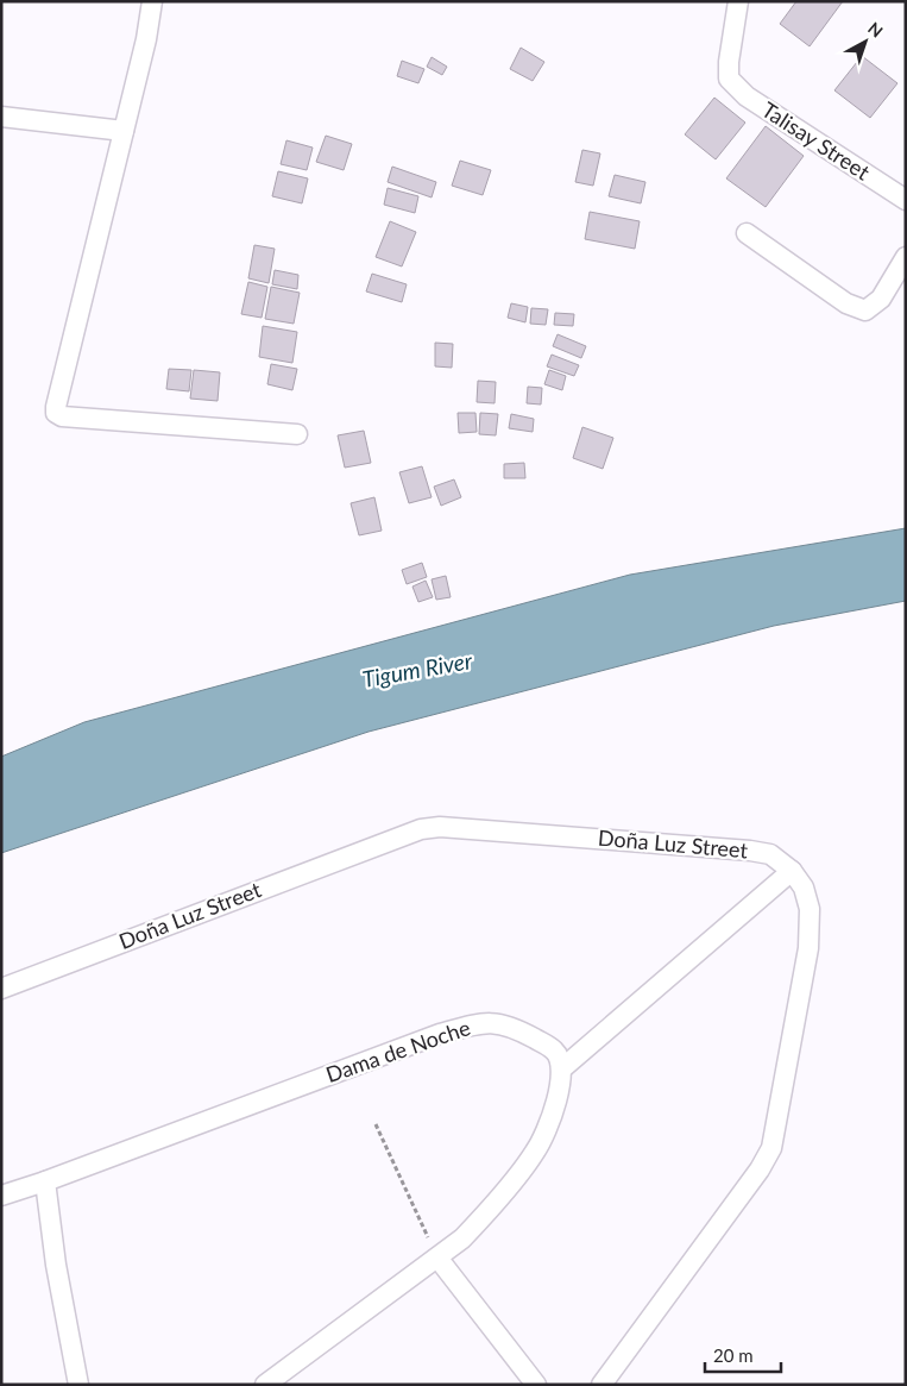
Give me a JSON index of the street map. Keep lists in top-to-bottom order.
{
  "streets": {
    "street": ["Talisay Street", "Doña Luz Street", "Dama de Noche"]
  },
  "water": ["Tigum River"],
  "scale_bar": "20 m",
  "north": "top right"
}
